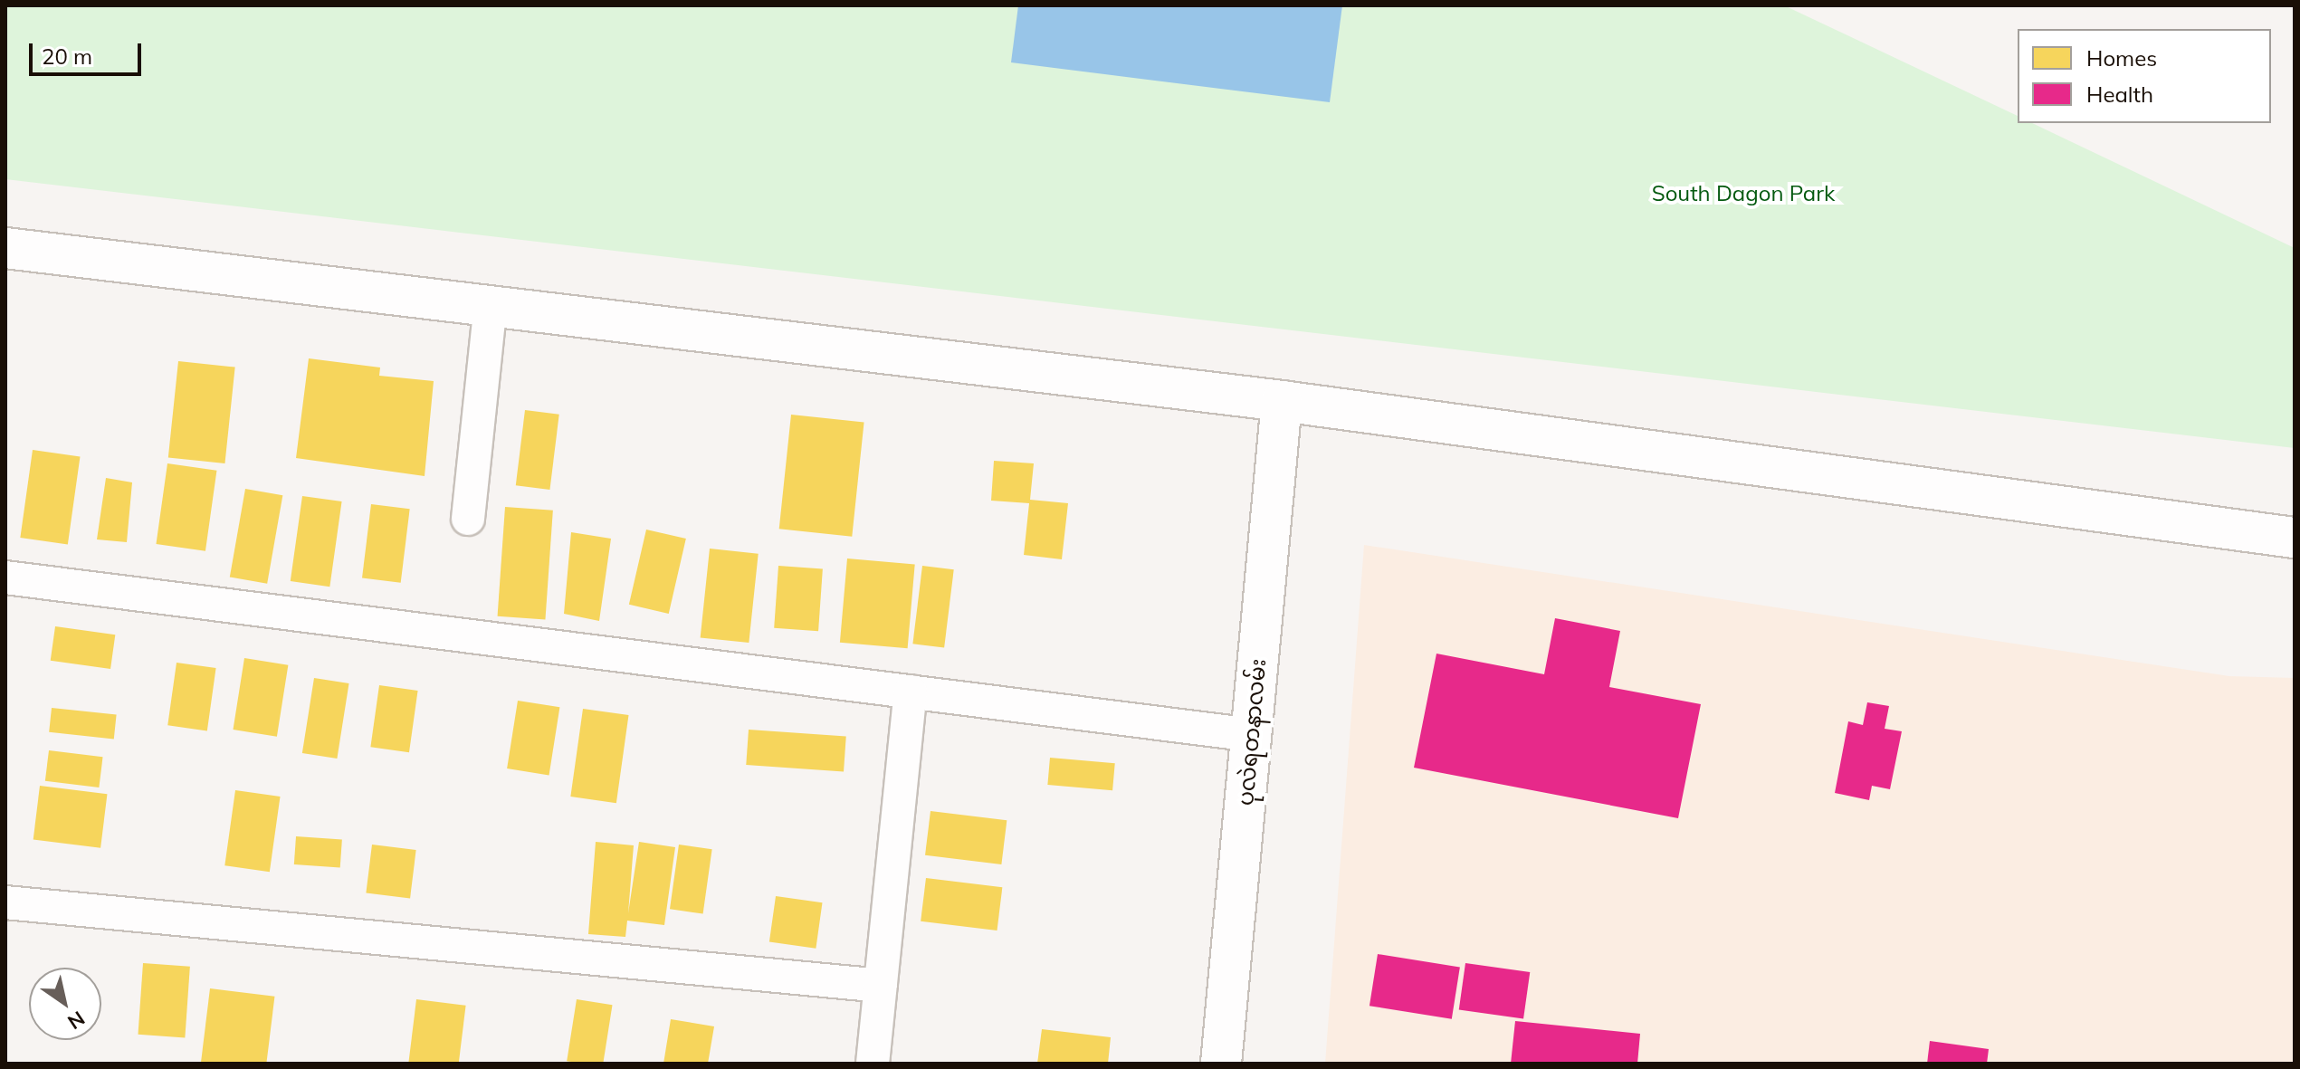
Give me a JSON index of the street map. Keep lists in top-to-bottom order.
{
  "streets": {
    "main road": ["ပုလဲရတနာလမ်း"]
  },
  "parks": ["South Dagon Park"],
  "legend": ["Homes", "Health"],
  "scale_bar": "20 m",
  "north": "bottom right"
}
